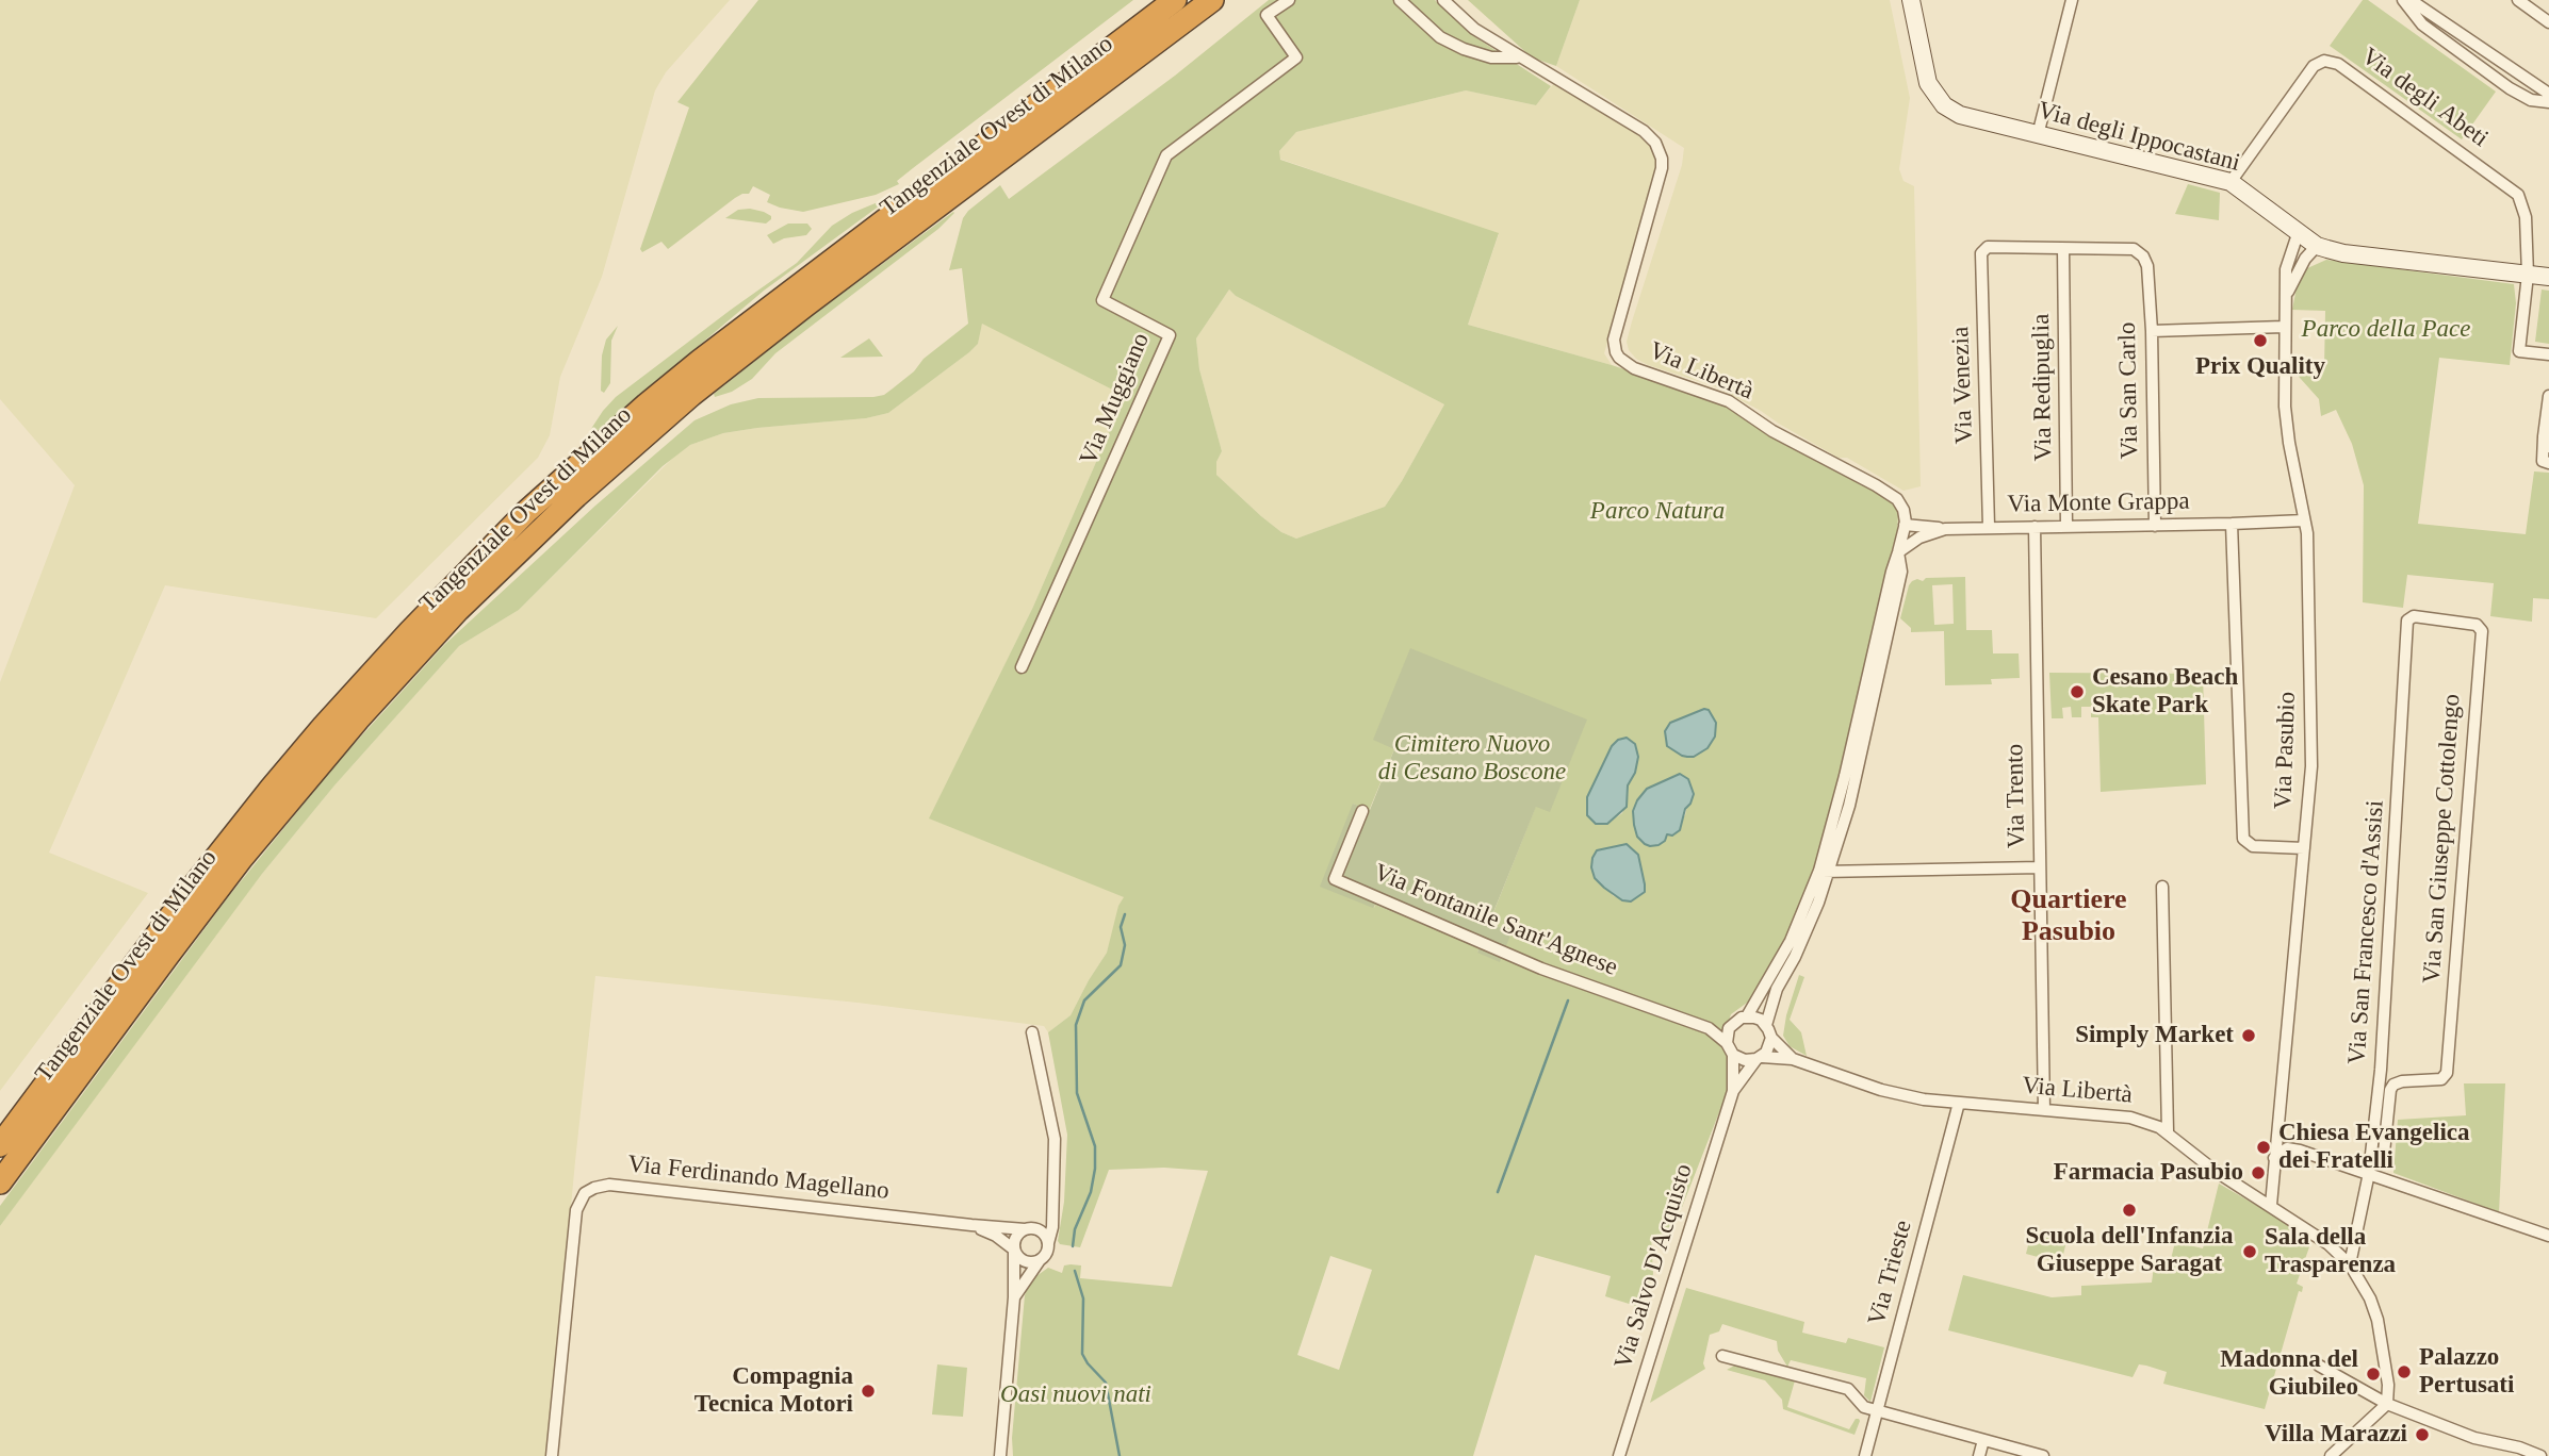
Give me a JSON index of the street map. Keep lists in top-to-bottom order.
{
  "streets": {
    "highway": ["Tangenziale Ovest di Milano"],
    "street": [
      "Via degli Abeti",
      "Via degli Ippocastani",
      "Via Libertà",
      "Via Venezia",
      "Via Redipuglia",
      "Via San Carlo",
      "Via Muggiano",
      "Via Monte Grappa",
      "Via Pasubio",
      "Via Trento",
      "Via San Giuseppe Cottolengo",
      "Via Fontanile Sant'Agnese",
      "Via San Francesco d'Assisi",
      "Via Ferdinando Magellano",
      "Via Salvo D'Acquisto",
      "Via Trieste"
    ]
  },
  "crossings": [
    ["Via degli Abeti", "Via degli Ippocastani"],
    ["Via degli Ippocastani", "Via Pasubio"],
    ["Via Libertà", "Via Pasubio"],
    ["Via Libertà", "Via Trento"],
    ["Via Libertà", "Via San Francesco d'Assisi"],
    ["Via Libertà", "Via Trieste"],
    ["Via Venezia", "Via Redipuglia"],
    ["Via Venezia", "Via San Carlo"],
    ["Via Venezia", "Via Monte Grappa"],
    ["Via Redipuglia", "Via San Carlo"],
    ["Via Redipuglia", "Via Monte Grappa"],
    ["Via San Carlo", "Via Monte Grappa"],
    ["Via Monte Grappa", "Via Pasubio"],
    ["Via Monte Grappa", "Via Trento"],
    ["Via San Giuseppe Cottolengo", "Via San Francesco d'Assisi"]
  ],
  "districts": ["Quartiere Pasubio"],
  "parks": [
    "Parco della Pace",
    "Parco Natura",
    "Cimitero Nuovo di Cesano Boscone",
    "Oasi nuovi nati"
  ],
  "places": [
    "Prix Quality",
    "Cesano Beach Skate Park",
    "Simply Market",
    "Chiesa Evangelica dei Fratelli",
    "Farmacia Pasubio",
    "Scuola dell'Infanzia Giuseppe Saragat",
    "Sala della Trasparenza",
    "Palazzo Pertusati",
    "Madonna del Giubileo",
    "Compagnia Tecnica Motori",
    "Villa Marazzi"
  ]
}
